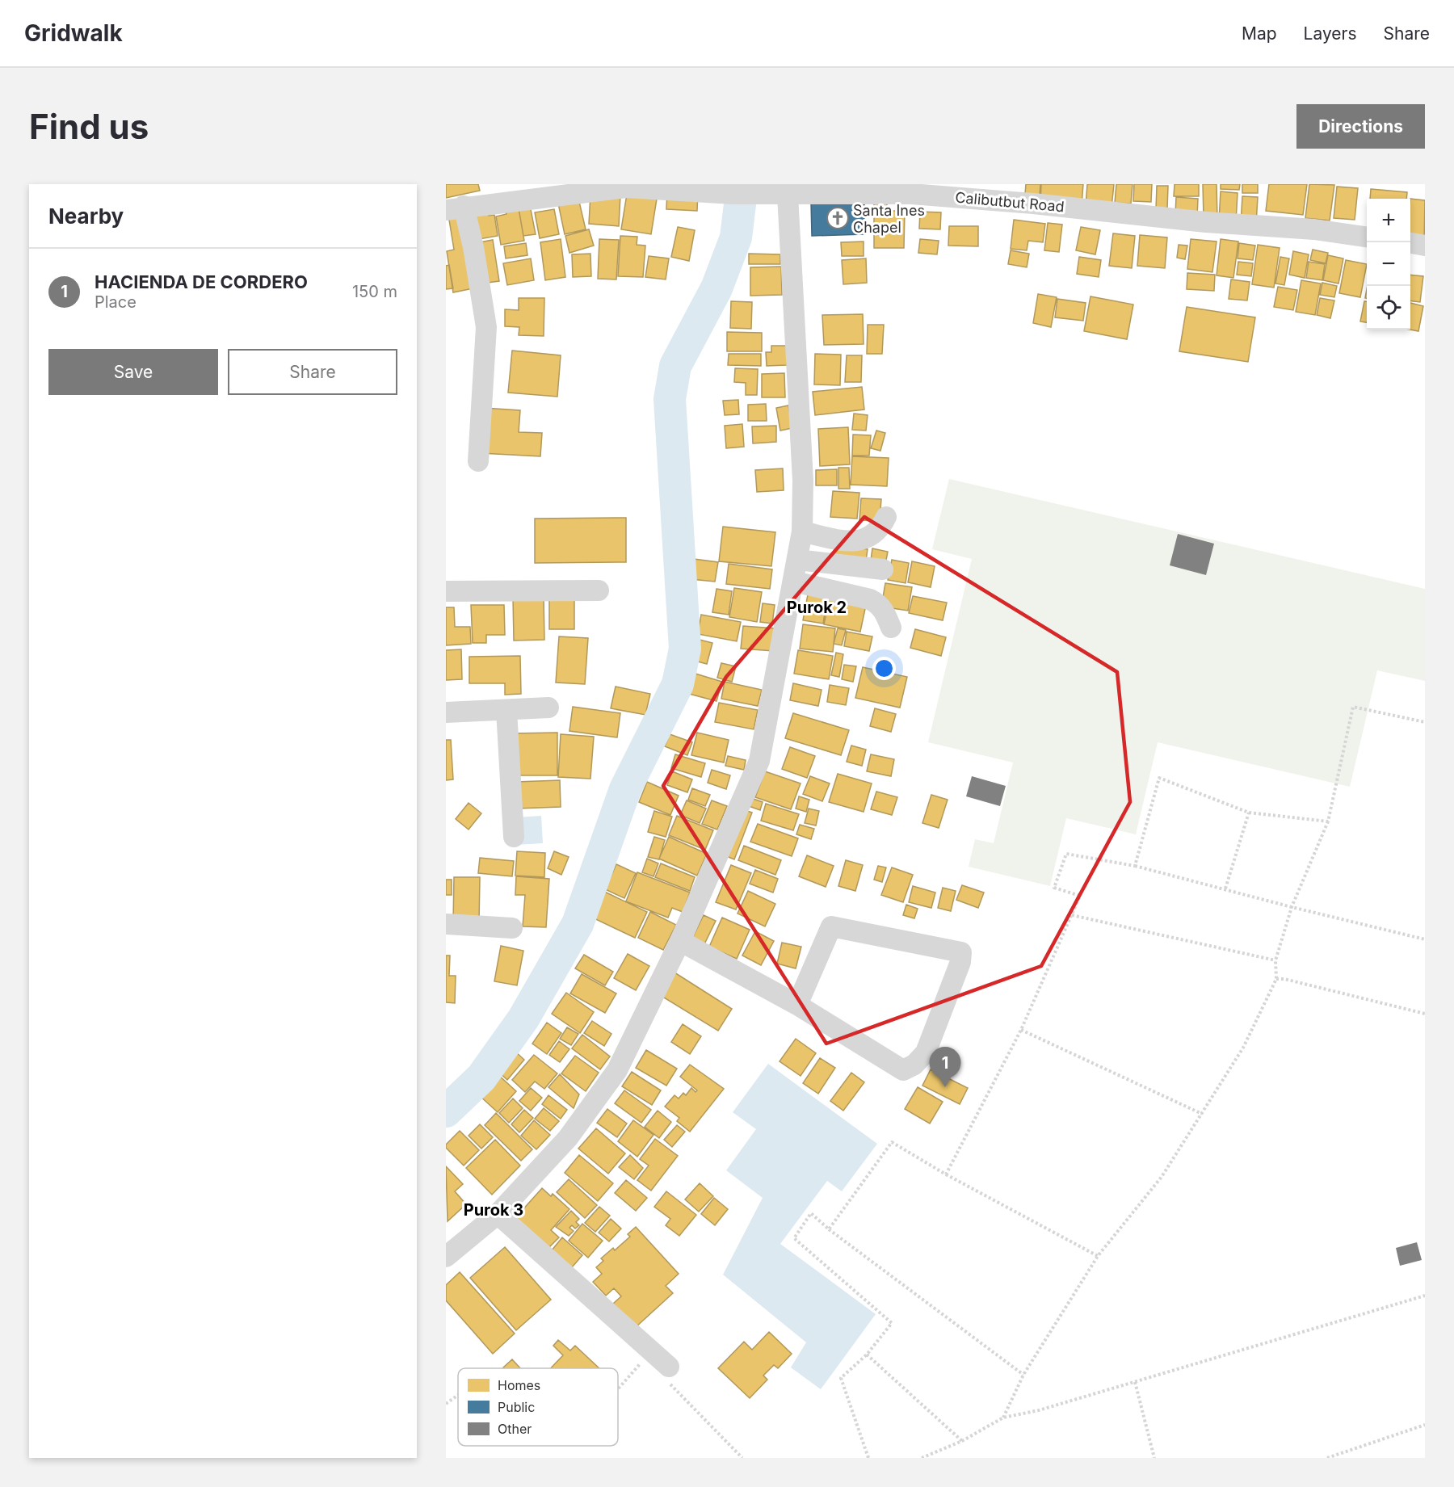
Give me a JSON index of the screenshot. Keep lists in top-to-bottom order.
{
  "streets": {
    "street": ["Calibutbut Road"]
  },
  "districts": ["Purok 2", "Purok 3"],
  "places": {
    "church": ["Santa Ines Chapel"]
  },
  "legend": ["Homes", "Public", "Other"],
  "page": {
    "header": "Gridwalk",
    "nav": ["Map", "Layers", "Share"],
    "buttons": [
      "Directions",
      ["Save", "Share"]
    ],
    "title": "Find us",
    "heading": "Nearby",
    "map_buttons": ["+", "−"],
    "list": [
      {
        "mark": "1",
        "name": "HACIENDA DE CORDERO",
        "note": "Place",
        "value": "150 m"
      }
    ],
    "pins": "1"
  }
}
